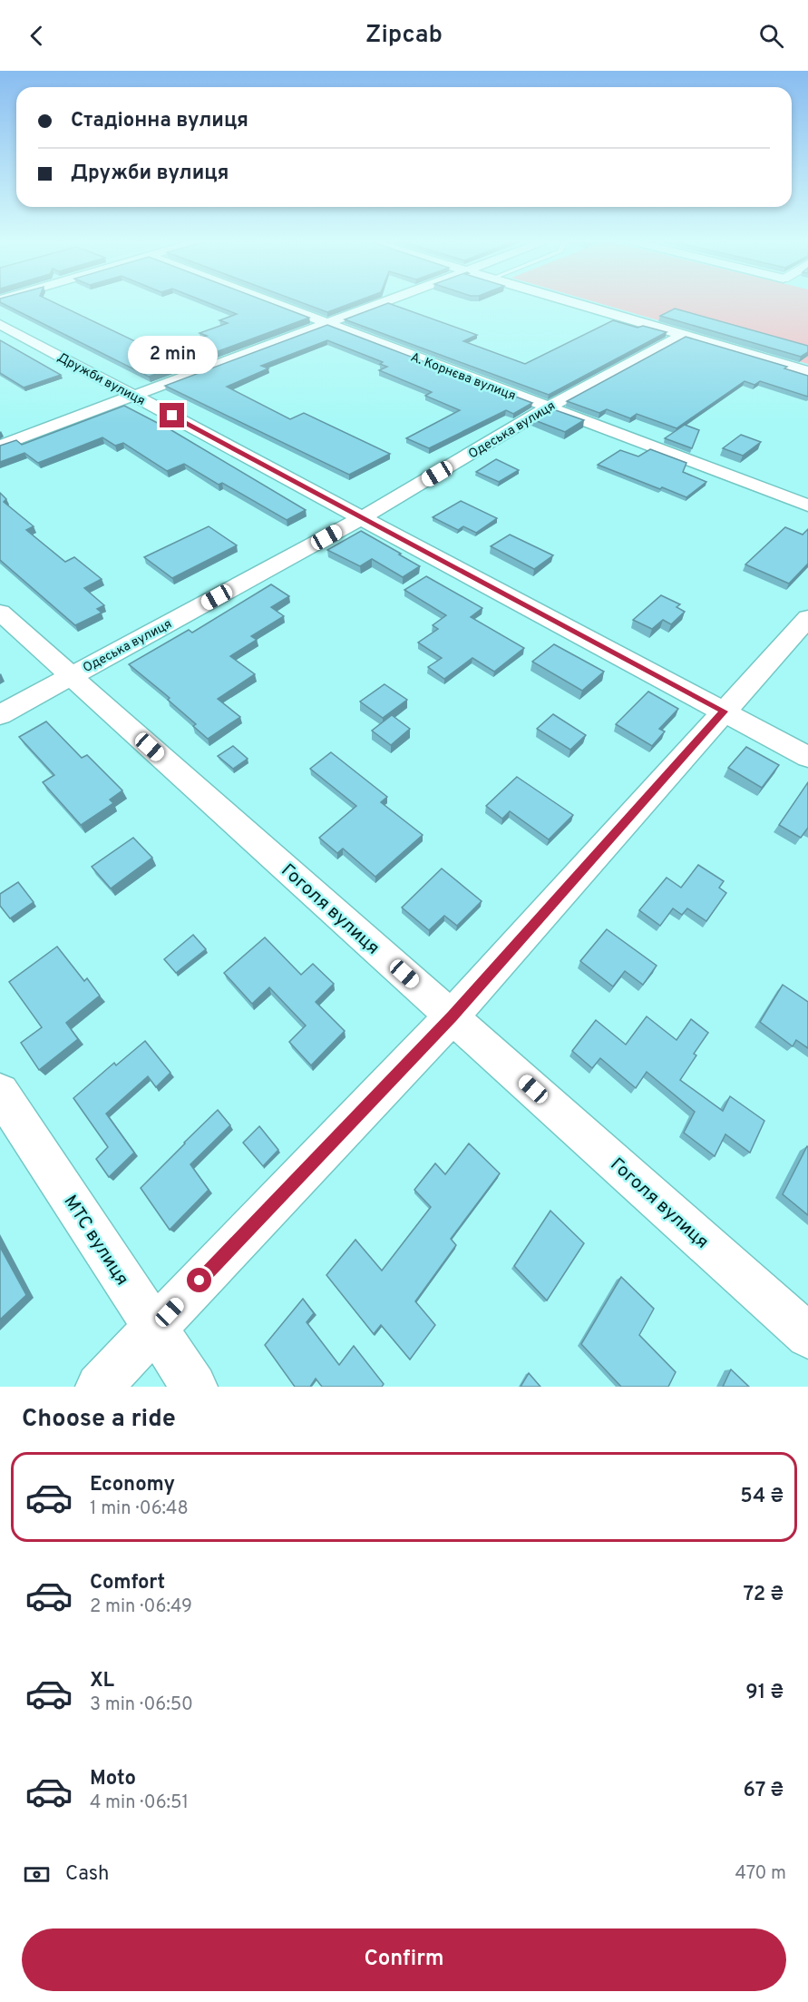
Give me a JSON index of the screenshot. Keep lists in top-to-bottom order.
{
  "streets": {
    "street": [
      "А. Корнєва вулиця",
      "Дружби вулиця",
      "Одеська вулиця",
      "Гоголя вулиця",
      "МТС вулиця"
    ]
  },
  "crossings": [
    ["А. Корнєва вулиця", "Одеська вулиця"],
    ["Дружби вулиця", "Одеська вулиця"],
    ["Одеська вулиця", "Гоголя вулиця"]
  ],
  "page": {
    "header": "Zipcab",
    "banner": ["Стадіонна вулиця", "Дружби вулиця"],
    "bubble": "2 min",
    "heading": "Choose a ride",
    "list": [
      {
        "name": "Economy",
        "note": "1 min · 06:48",
        "value": "54 ₴"
      },
      {
        "name": "Comfort",
        "note": "2 min · 06:49",
        "value": "72 ₴"
      },
      {
        "name": "XL",
        "note": "3 min · 06:50",
        "value": "91 ₴"
      },
      {
        "name": "Moto",
        "note": "4 min · 06:51",
        "value": "67 ₴"
      }
    ],
    "pay": ["Cash", "470 m"],
    "buttons": "Confirm"
  }
}
